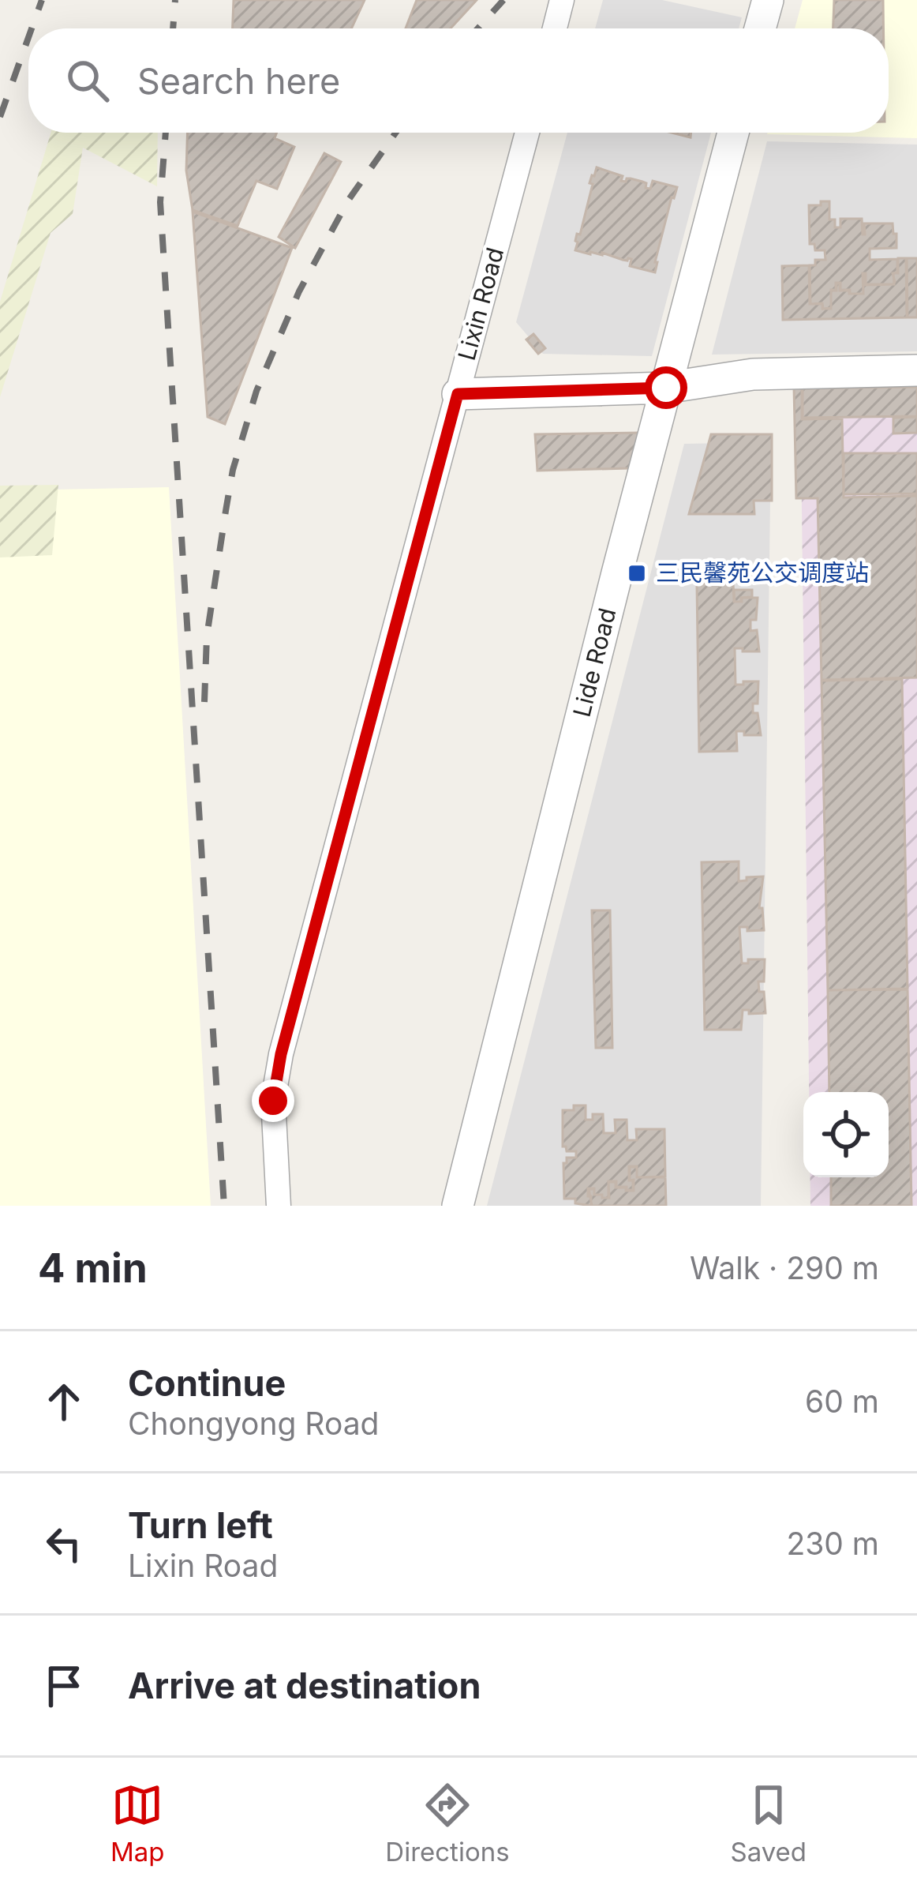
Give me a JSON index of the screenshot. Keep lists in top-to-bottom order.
{
  "streets": {
    "street": ["Lixin Road", "Lide Road"]
  },
  "places": {
    "transit": ["三民馨苑公交调度站"]
  },
  "page": {
    "search": "Search here",
    "heading": ["4 min", "Walk · 290 m"],
    "list": [
      ["Continue", "Chongyong Road", "60 m"],
      ["Turn left", "Lixin Road", "230 m"],
      "Arrive at destination"
    ],
    "nav": ["Map", "Directions", "Saved"]
  }
}
